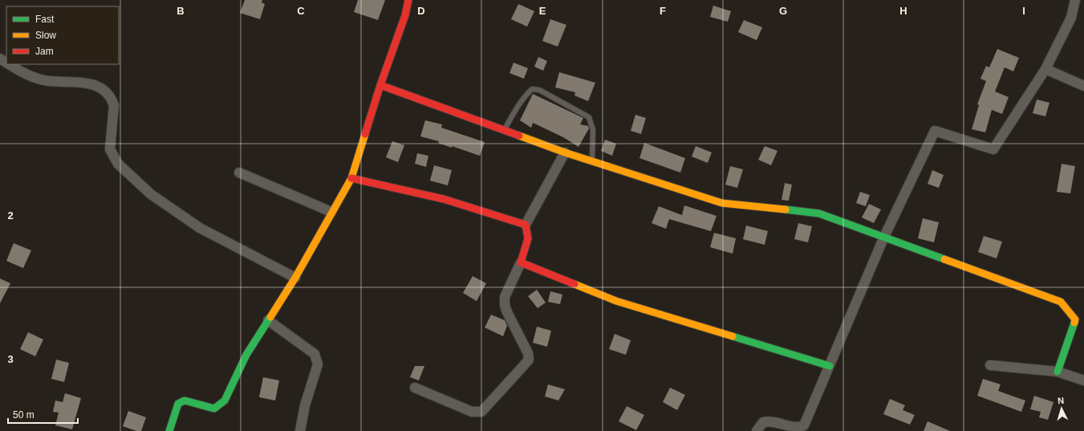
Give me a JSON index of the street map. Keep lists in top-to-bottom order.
{
  "legend": ["Fast", "Slow", "Jam"],
  "scale_bar": "50 m",
  "north": "top",
  "grid": {
    "columns": [
      "B",
      "C",
      "D",
      "E",
      "F",
      "G",
      "H",
      "I"
    ],
    "rows": ["2", "3"]
  }
}
